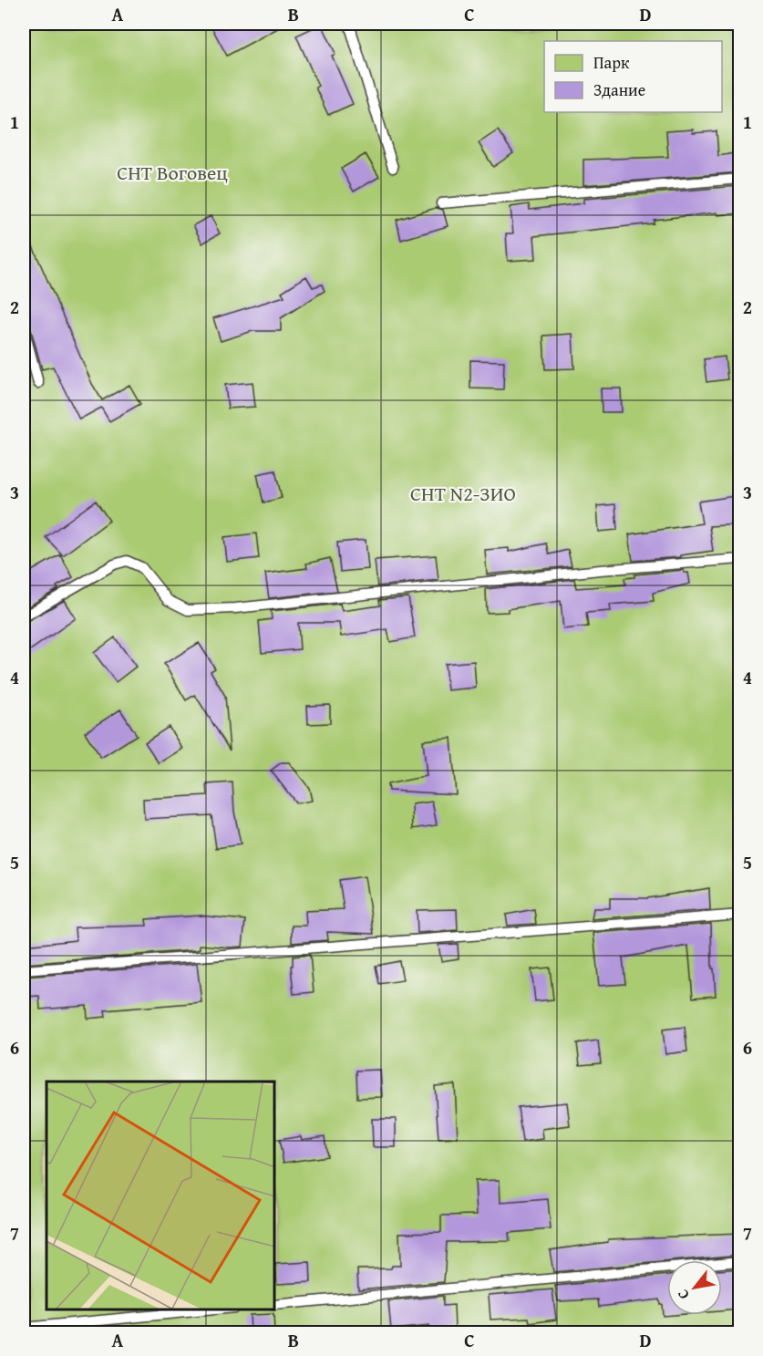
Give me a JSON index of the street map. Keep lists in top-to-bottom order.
{
  "parks": ["СНТ Воговец", "СНТ N2-ЗИО"],
  "legend": ["Парк", "Здание"],
  "north": "bottom left",
  "grid": {
    "columns": [
      "A",
      "B",
      "C",
      "D"
    ],
    "rows": [
      "1",
      "2",
      "3",
      "4",
      "5",
      "6",
      "7"
    ]
  }
}
